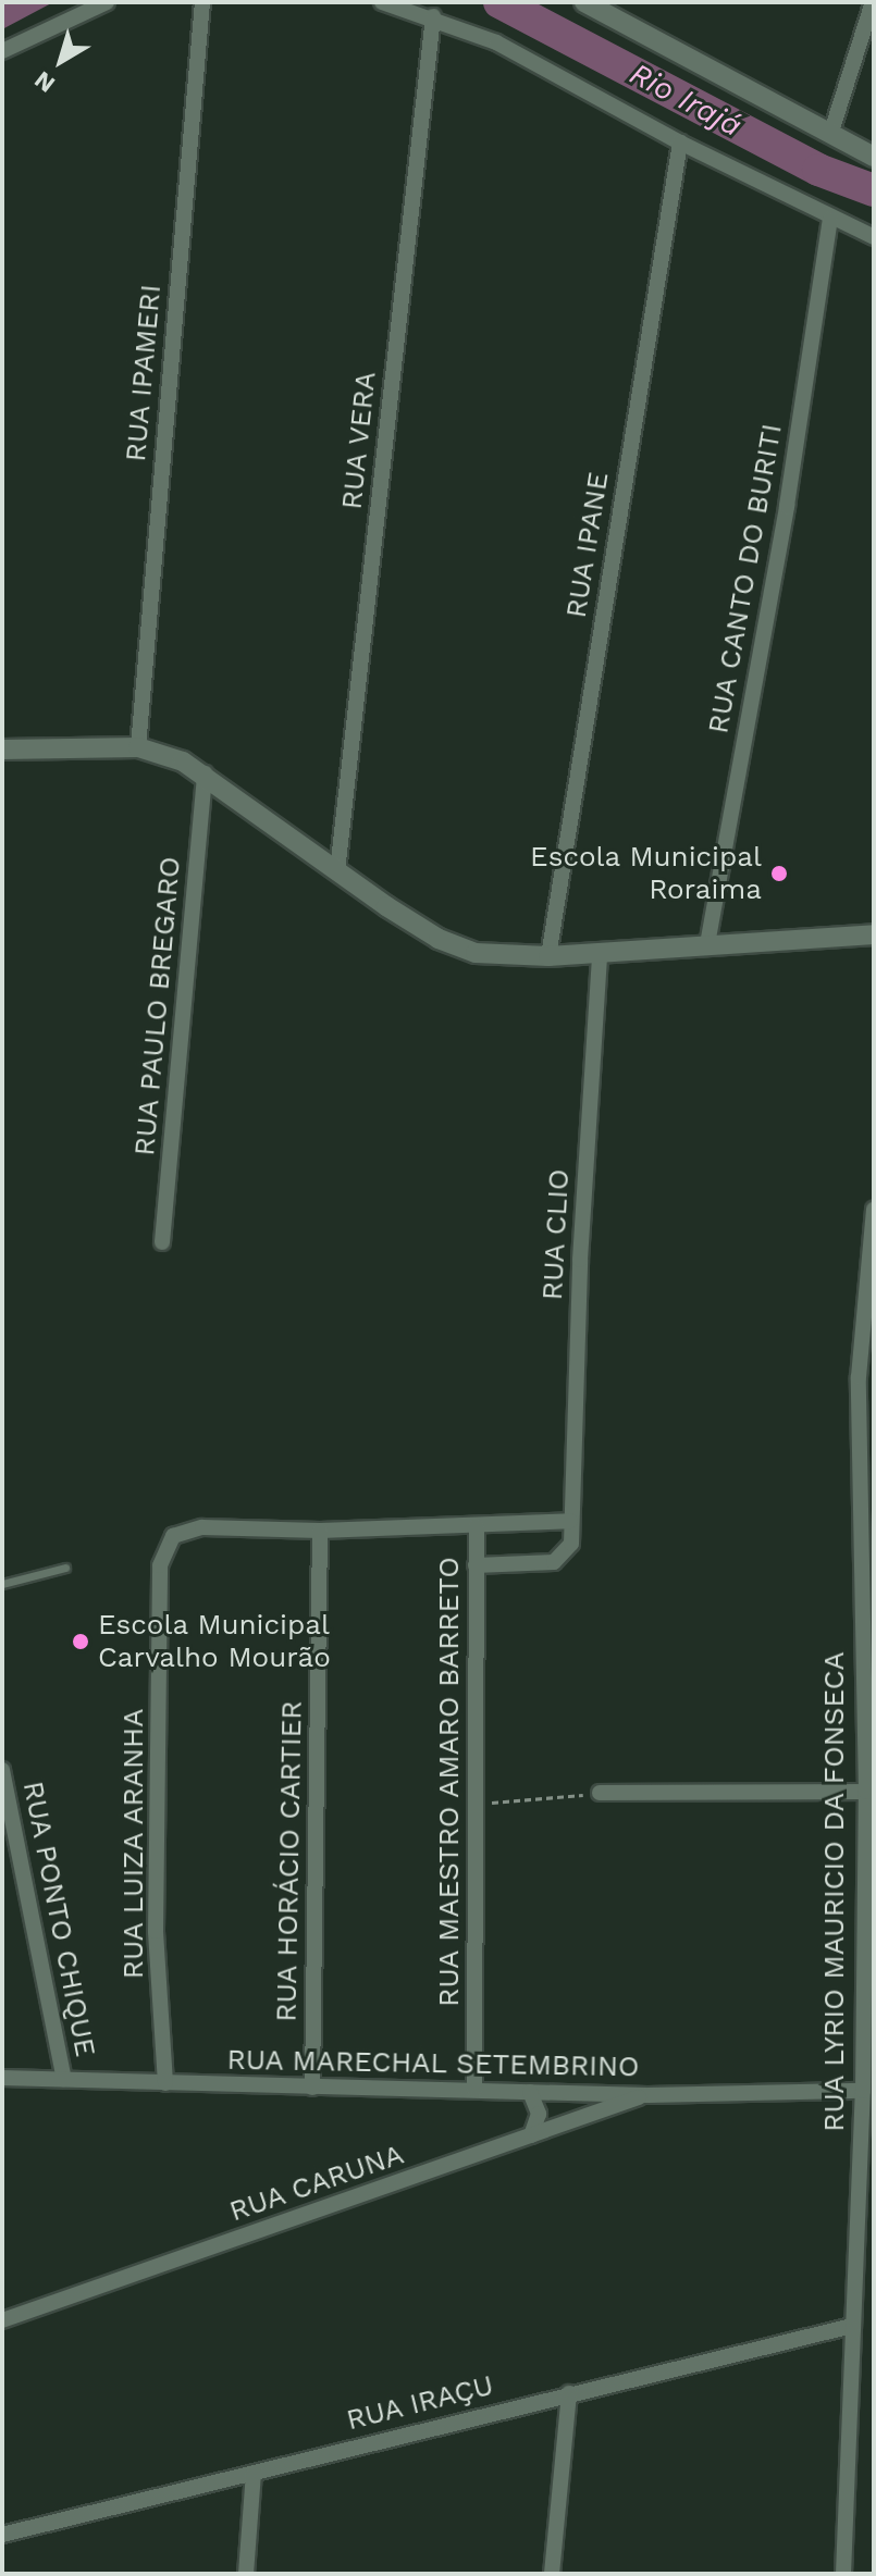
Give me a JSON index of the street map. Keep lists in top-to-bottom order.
{
  "streets": {
    "street": [
      "RUA IPAMERI",
      "RUA VERA",
      "RUA IPANE",
      "RUA CANTO DO BURITI",
      "RUA PAULO BREGARO",
      "RUA CLIO",
      "RUA MAESTRO AMARO BARRETO",
      "RUA LUIZA ARANHA",
      "RUA HORÁCIO CARTIER",
      "RUA LYRIO MAURICIO DA FONSECA",
      "RUA PONTO CHIQUE",
      "RUA MARECHAL SETEMBRINO",
      "RUA CARUNA",
      "RUA IRAÇU"
    ]
  },
  "crossings": [
    ["RUA CLIO", "RUA MAESTRO AMARO BARRETO"],
    ["RUA MAESTRO AMARO BARRETO", "RUA MARECHAL SETEMBRINO"],
    ["RUA LUIZA ARANHA", "RUA HORÁCIO CARTIER"],
    ["RUA LUIZA ARANHA", "RUA MARECHAL SETEMBRINO"],
    ["RUA HORÁCIO CARTIER", "RUA MARECHAL SETEMBRINO"],
    ["RUA LYRIO MAURICIO DA FONSECA", "RUA MARECHAL SETEMBRINO"],
    ["RUA LYRIO MAURICIO DA FONSECA", "RUA IRAÇU"],
    ["RUA PONTO CHIQUE", "RUA MARECHAL SETEMBRINO"],
    ["RUA MARECHAL SETEMBRINO", "RUA CARUNA"]
  ],
  "water": ["Rio Irajá"],
  "places": ["Escola Municipal Roraima", "Escola Municipal Carvalho Mourão"],
  "north": "bottom left"
}
